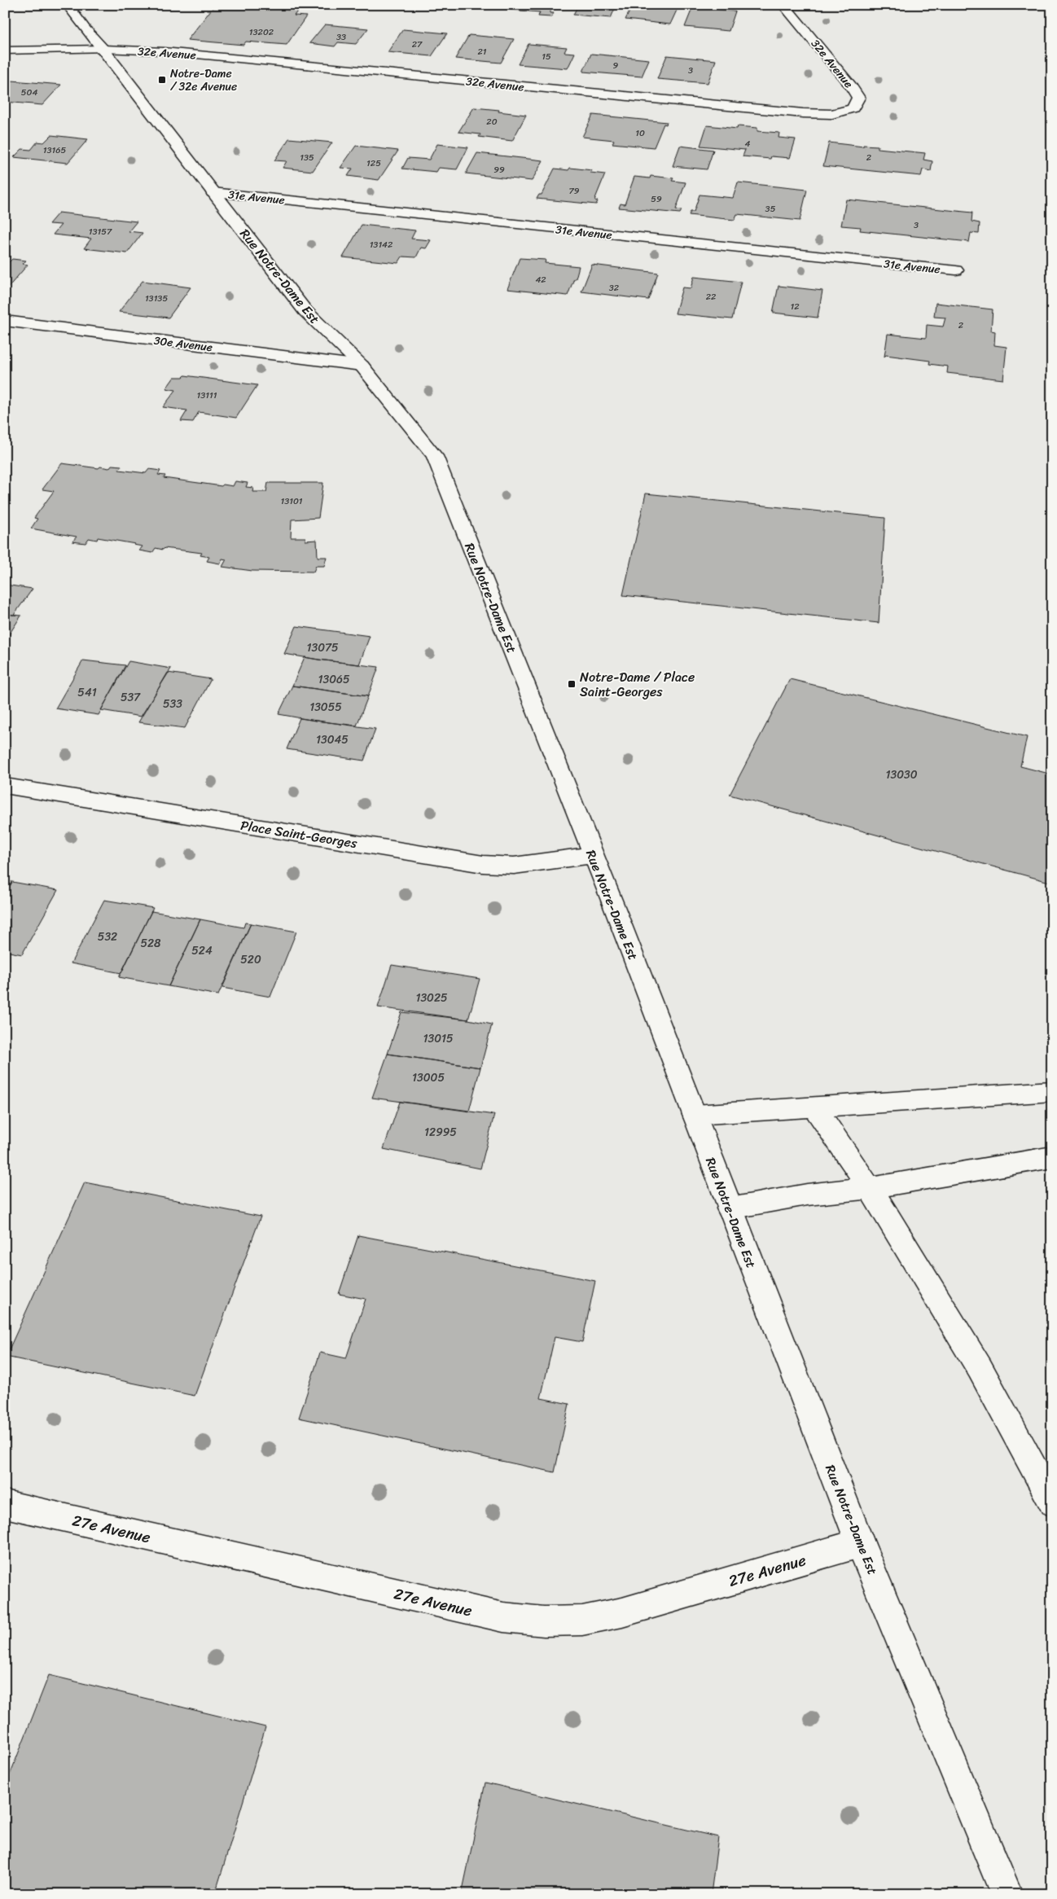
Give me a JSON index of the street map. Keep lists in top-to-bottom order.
{
  "streets": {
    "street": [
      "32e Avenue",
      "31e Avenue",
      "Rue Notre-Dame Est",
      "30e Avenue",
      "Place Saint-Georges",
      "27e Avenue"
    ]
  },
  "crossings": [
    ["32e Avenue", "Rue Notre-Dame Est"],
    ["31e Avenue", "Rue Notre-Dame Est"],
    ["Rue Notre-Dame Est", "30e Avenue"],
    ["Rue Notre-Dame Est", "Place Saint-Georges"],
    ["Rue Notre-Dame Est", "27e Avenue"]
  ],
  "places": {
    "transit": ["Notre-Dame / 32e Avenue", "Notre-Dame / Place Saint-Georges"]
  },
  "house_numbers": [
    "13202",
    "33",
    "27",
    "21",
    "15",
    "9",
    "3",
    "504",
    "20",
    "10",
    "4",
    "13165",
    "135",
    "2",
    "125",
    "99",
    "79",
    "59",
    "35",
    "3",
    "13157",
    "13142",
    "42",
    "32",
    "22",
    "13135",
    "12",
    "2",
    "13111",
    "13101",
    "13075",
    "13065",
    "541",
    "537",
    "533",
    "13055",
    "13045",
    "13030",
    "532",
    "528",
    "524",
    "520",
    "13025",
    "13015",
    "13005",
    "12995"
  ]
}
